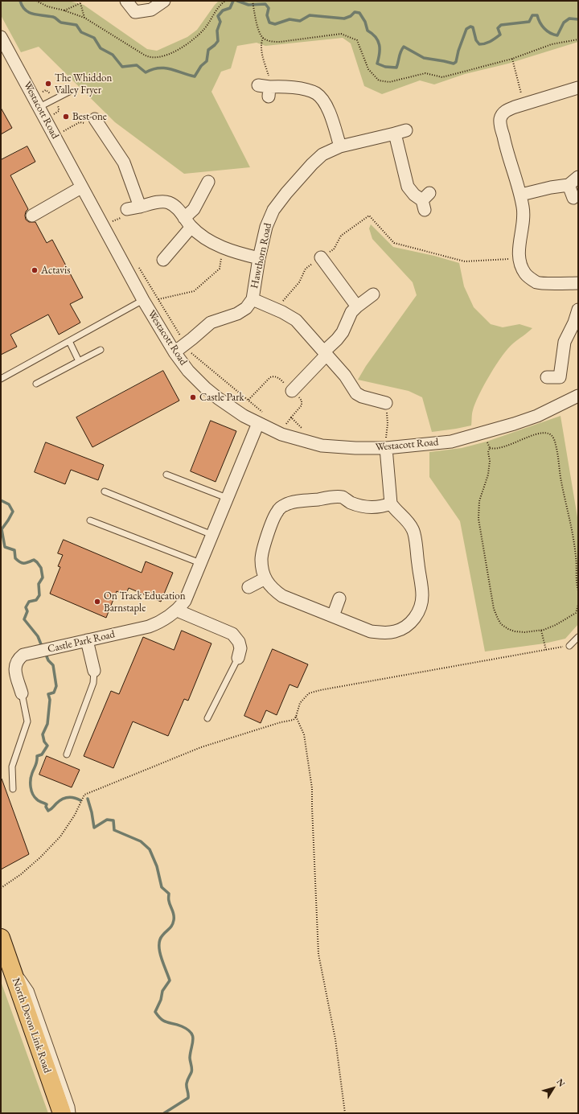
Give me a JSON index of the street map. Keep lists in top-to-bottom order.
{
  "streets": {
    "highway": ["North Devon Link Road"],
    "street": ["Westacott Road", "Hawthorn Road", "Castle Park Road"]
  },
  "crossings": [
    ["Westacott Road", "Hawthorn Road"],
    ["Westacott Road", "Castle Park Road"]
  ],
  "places": [
    "The Whiddon Valley Fryer",
    "Best-one",
    "Actavis",
    "Castle Park",
    "On Track Education Barnstaple"
  ],
  "north": "top right"
}
